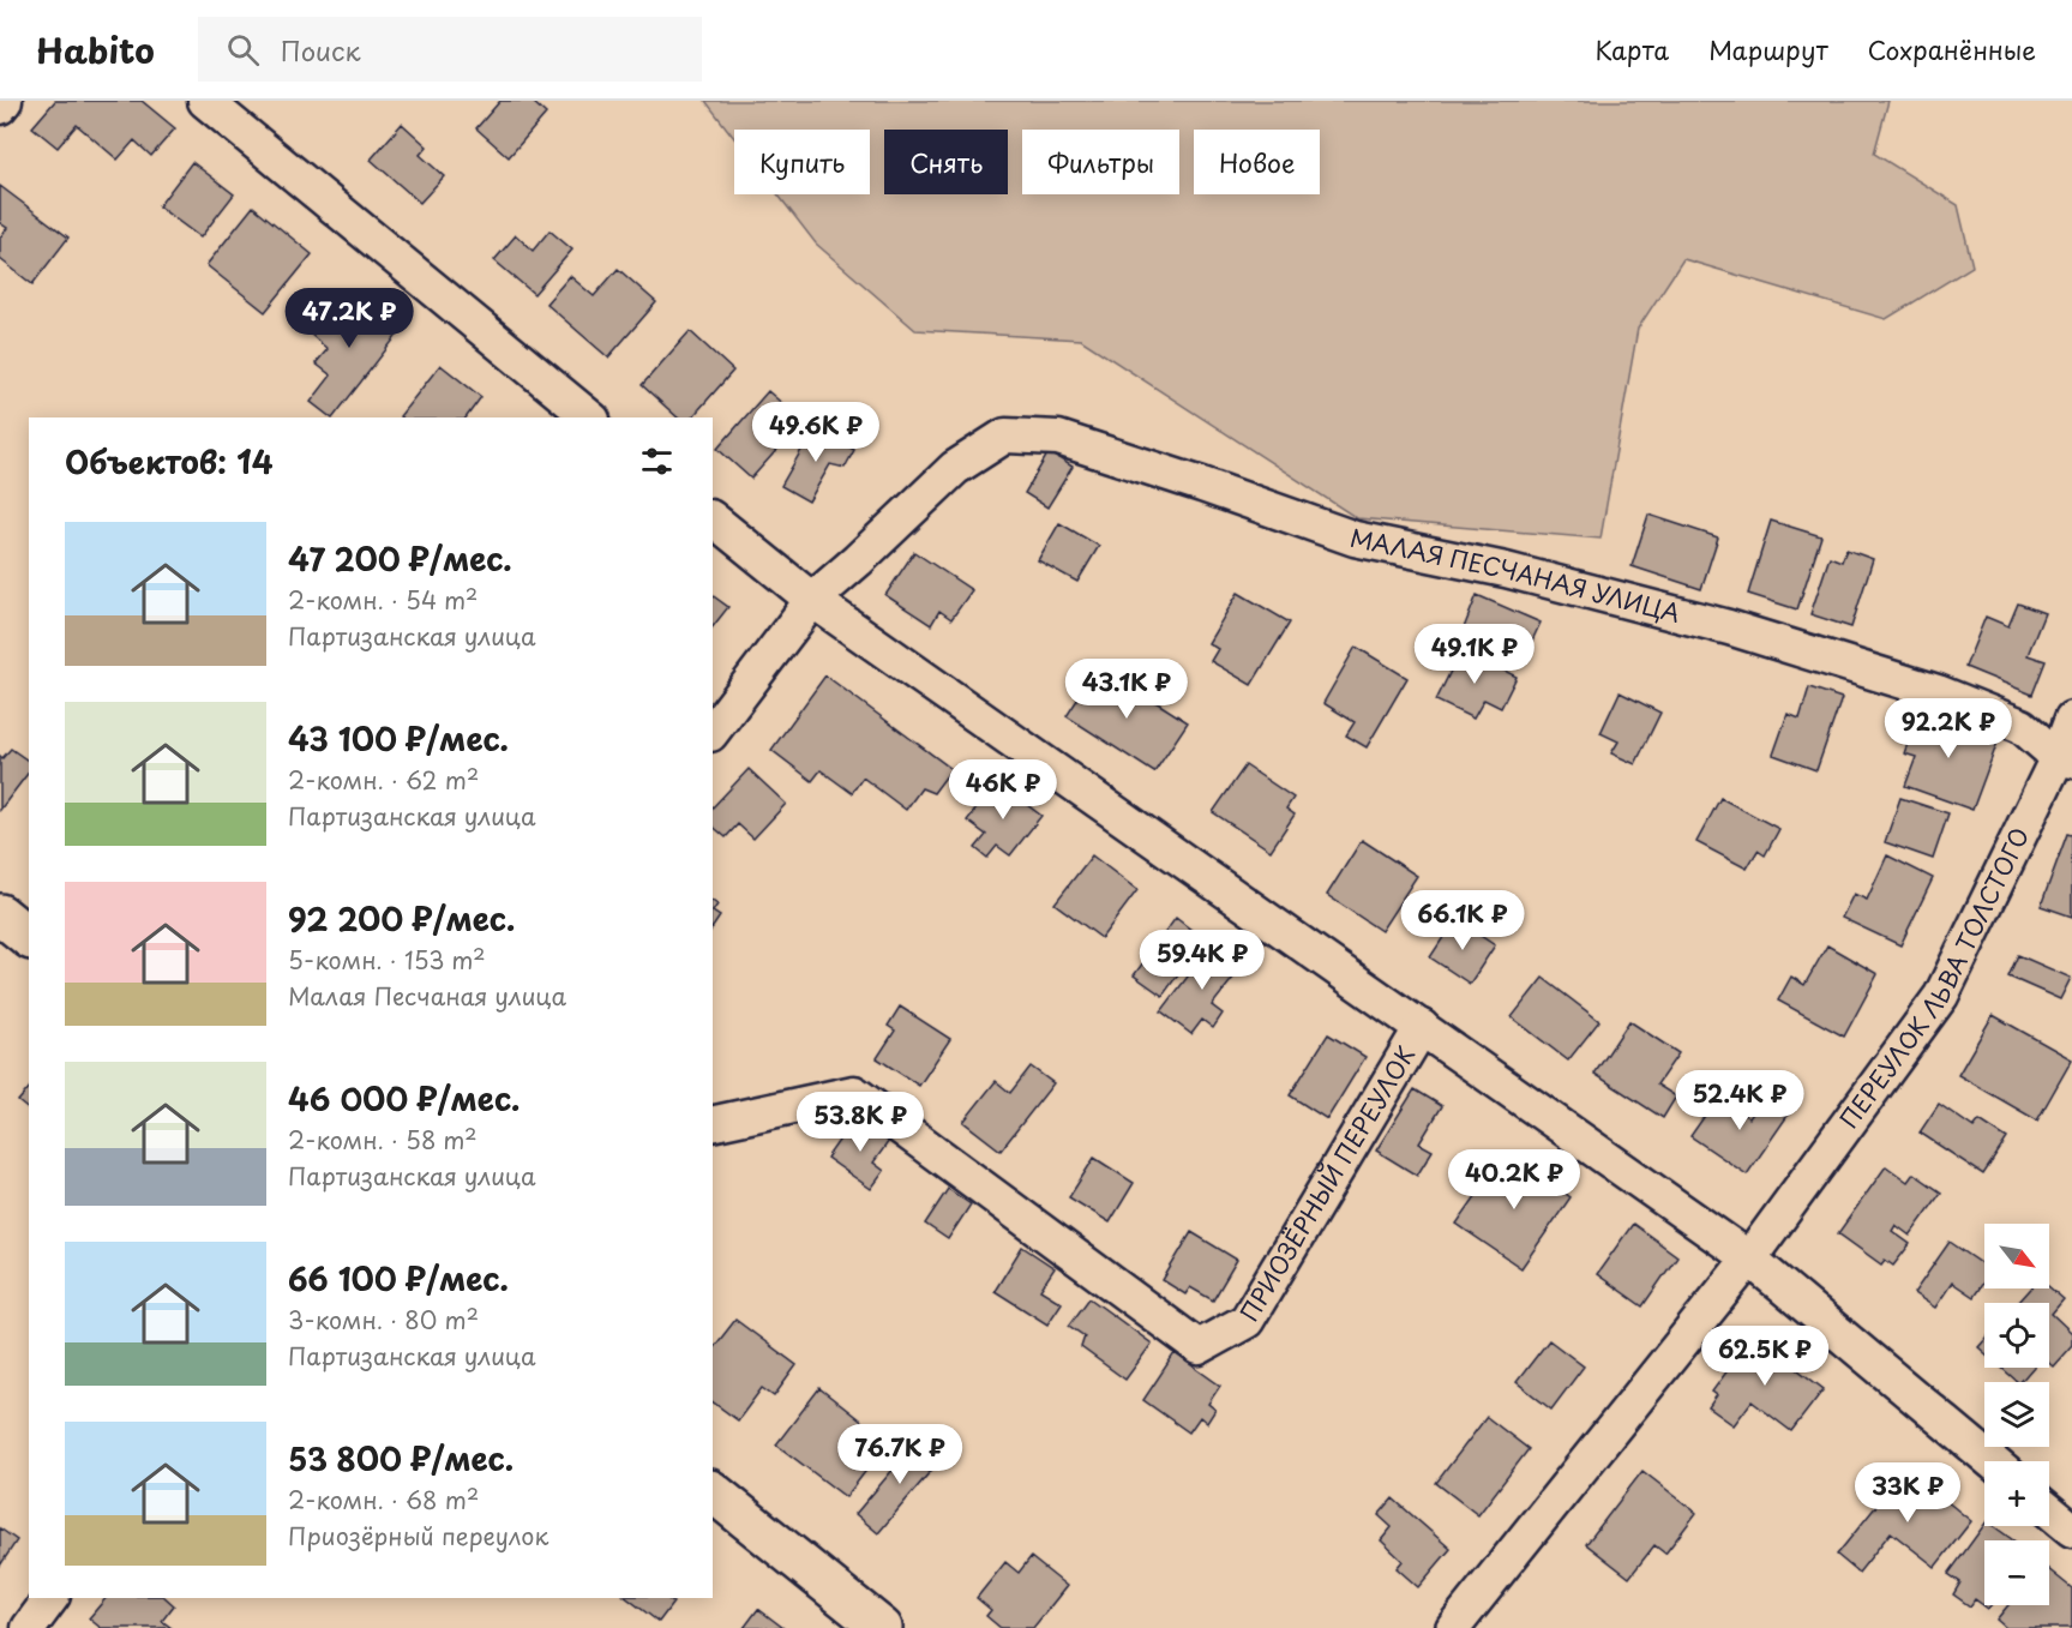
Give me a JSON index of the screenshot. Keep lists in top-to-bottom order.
{
  "streets": {
    "street": ["МАЛАЯ ПЕСЧАНАЯ УЛИЦА", "ПЕРЕУЛОК ЛЬВА ТОЛСТОГО", "ПРИОЗЁРНЫЙ ПЕРЕУЛОК"]
  },
  "crossings": [
    ["МАЛАЯ ПЕСЧАНАЯ УЛИЦА", "ПЕРЕУЛОК ЛЬВА ТОЛСТОГО"]
  ],
  "north": "bottom right",
  "page": {
    "header": "Habito",
    "search": "Поиск",
    "nav": ["Карта", "Маршрут", "Сохранённые"],
    "chip": [
      "Купить",
      "Снять",
      "Фильтры",
      "Новое"
    ],
    "price": [
      "47.2K ₽",
      "49.6K ₽",
      "49.1K ₽",
      "43.1K ₽",
      "92.2K ₽",
      "46K ₽",
      "66.1K ₽",
      "59.4K ₽",
      "52.4K ₽",
      "53.8K ₽",
      "40.2K ₽",
      "62.5K ₽",
      "76.7K ₽",
      "33K ₽"
    ],
    "heading": "Объектов: 14",
    "list": [
      {
        "name": "47 200 ₽/мес.",
        "note": "2-комн. · 54 m² · Партизанская улица"
      },
      {
        "name": "43 100 ₽/мес.",
        "note": "2-комн. · 62 m² · Партизанская улица"
      },
      {
        "name": "92 200 ₽/мес.",
        "note": "5-комн. · 153 m² · Малая Песчаная улица"
      },
      {
        "name": "46 000 ₽/мес.",
        "note": "2-комн. · 58 m² · Партизанская улица"
      },
      {
        "name": "66 100 ₽/мес.",
        "note": "3-комн. · 80 m² · Партизанская улица"
      },
      {
        "name": "53 800 ₽/мес.",
        "note": "2-комн. · 68 m² · Приозёрный переулок"
      }
    ],
    "map_buttons": ["+", "−"]
  }
}
